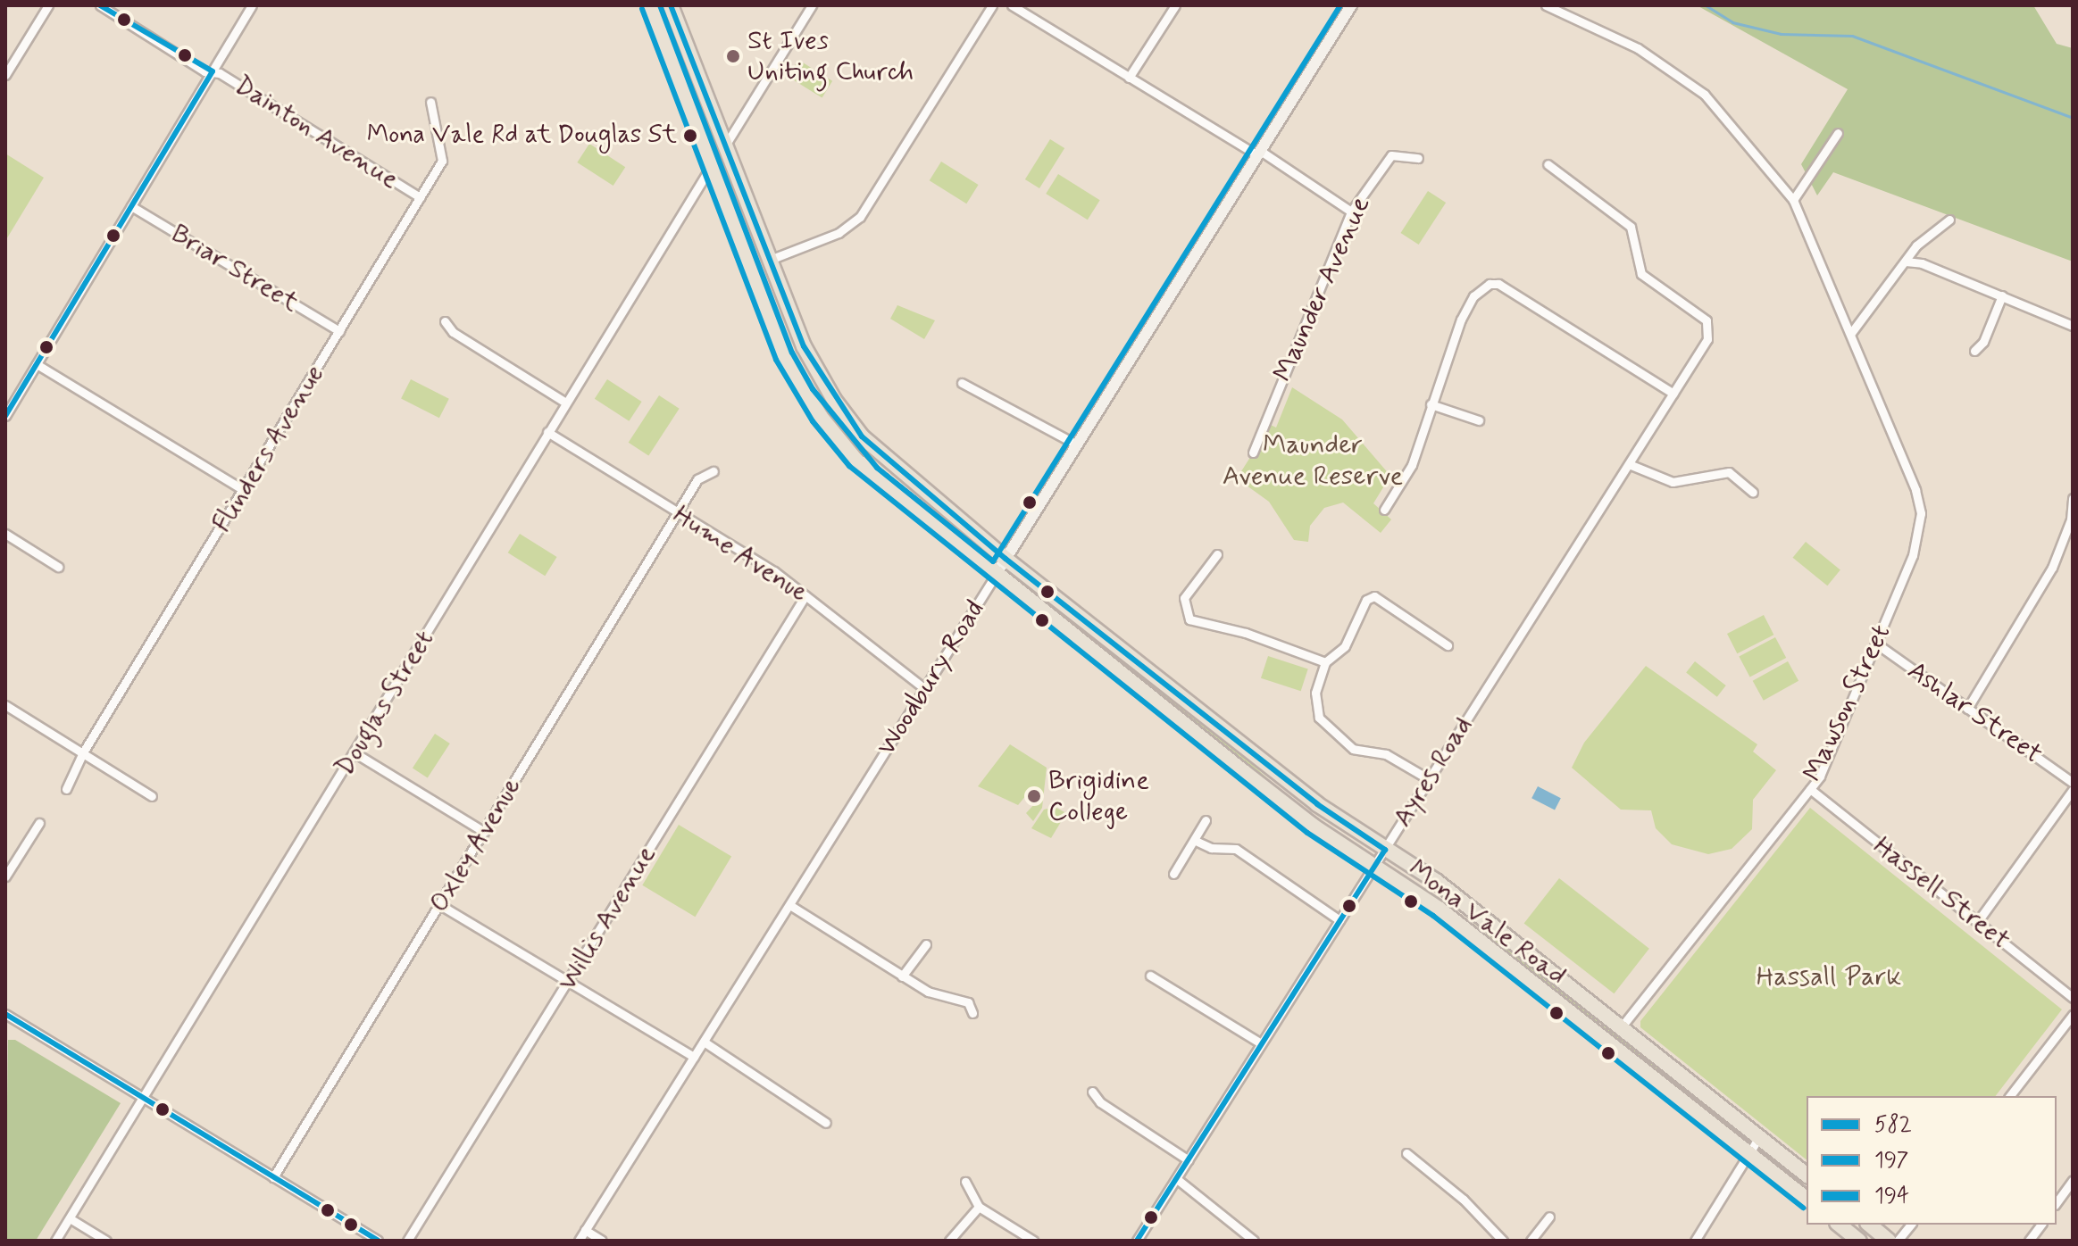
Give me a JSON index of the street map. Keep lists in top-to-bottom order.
{
  "streets": {
    "highway": ["Mona Vale Road"],
    "street": [
      "Dainton Avenue",
      "Briar Street",
      "Maunder Avenue",
      "Flinders Avenue",
      "Hume Avenue",
      "Woodbury Road",
      "Douglas Street",
      "Mawson Street",
      "Ashlar Street",
      "Ayres Road",
      "Oxley Avenue",
      "Hassell Street",
      "Willis Avenue"
    ]
  },
  "crossings": [
    ["Dainton Avenue", "Flinders Avenue"],
    ["Briar Street", "Flinders Avenue"],
    ["Hume Avenue", "Woodbury Road"],
    ["Hume Avenue", "Douglas Street"],
    ["Hume Avenue", "Oxley Avenue"],
    ["Hume Avenue", "Willis Avenue"],
    ["Woodbury Road", "Mona Vale Road"],
    ["Douglas Street", "Mona Vale Road"],
    ["Mawson Street", "Ashlar Street"],
    ["Mawson Street", "Hassell Street"],
    ["Mawson Street", "Mona Vale Road"],
    ["Ayres Road", "Mona Vale Road"]
  ],
  "parks": ["Maunder Avenue Reserve", "Hassall Park"],
  "places": ["St Ives Uniting Church", "Mona Vale Rd at Douglas St", "Brigidine College"],
  "lines": ["transit line 582", "transit line 194", "transit line 197"],
  "legend": ["582", "197", "194"]
}
